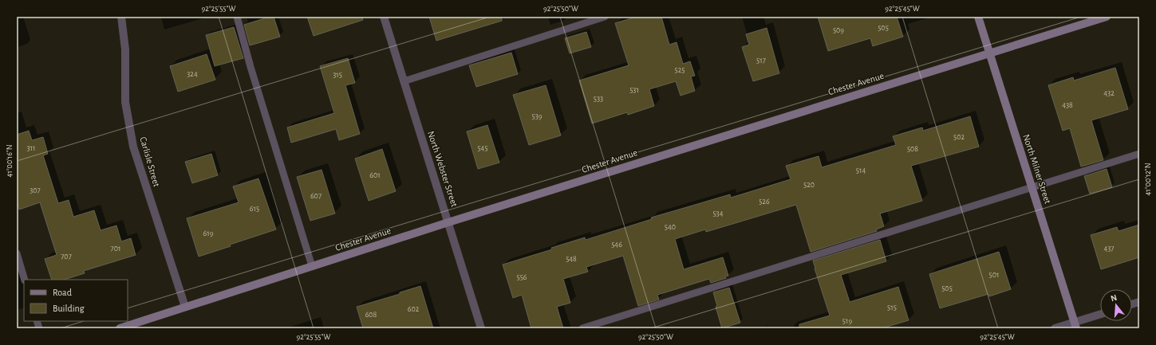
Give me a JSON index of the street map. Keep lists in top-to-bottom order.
{
  "streets": {
    "street": [
      "Chester Avenue",
      "Carlisle Street",
      "North Webster Street",
      "North Milner Street"
    ]
  },
  "crossings": [
    ["Chester Avenue", "Carlisle Street"],
    ["Chester Avenue", "North Webster Street"],
    ["Chester Avenue", "North Milner Street"]
  ],
  "house_numbers": [
    "505",
    "509",
    "517",
    "525",
    "324",
    "315",
    "531",
    "432",
    "533",
    "438",
    "539",
    "502",
    "311",
    "545",
    "508",
    "514",
    "601",
    "520",
    "307",
    "607",
    "526",
    "615",
    "534",
    "540",
    "619",
    "546",
    "701",
    "437",
    "707",
    "548",
    "501",
    "556",
    "505",
    "515",
    "602",
    "608",
    "519"
  ],
  "legend": ["Road", "Building"],
  "north": "top",
  "coordinates": [
    "92°25'55\"W",
    "92°25'50\"W",
    "92°25'45\"W",
    "41°00'16\"N",
    "41°00'12\"N"
  ]
}
